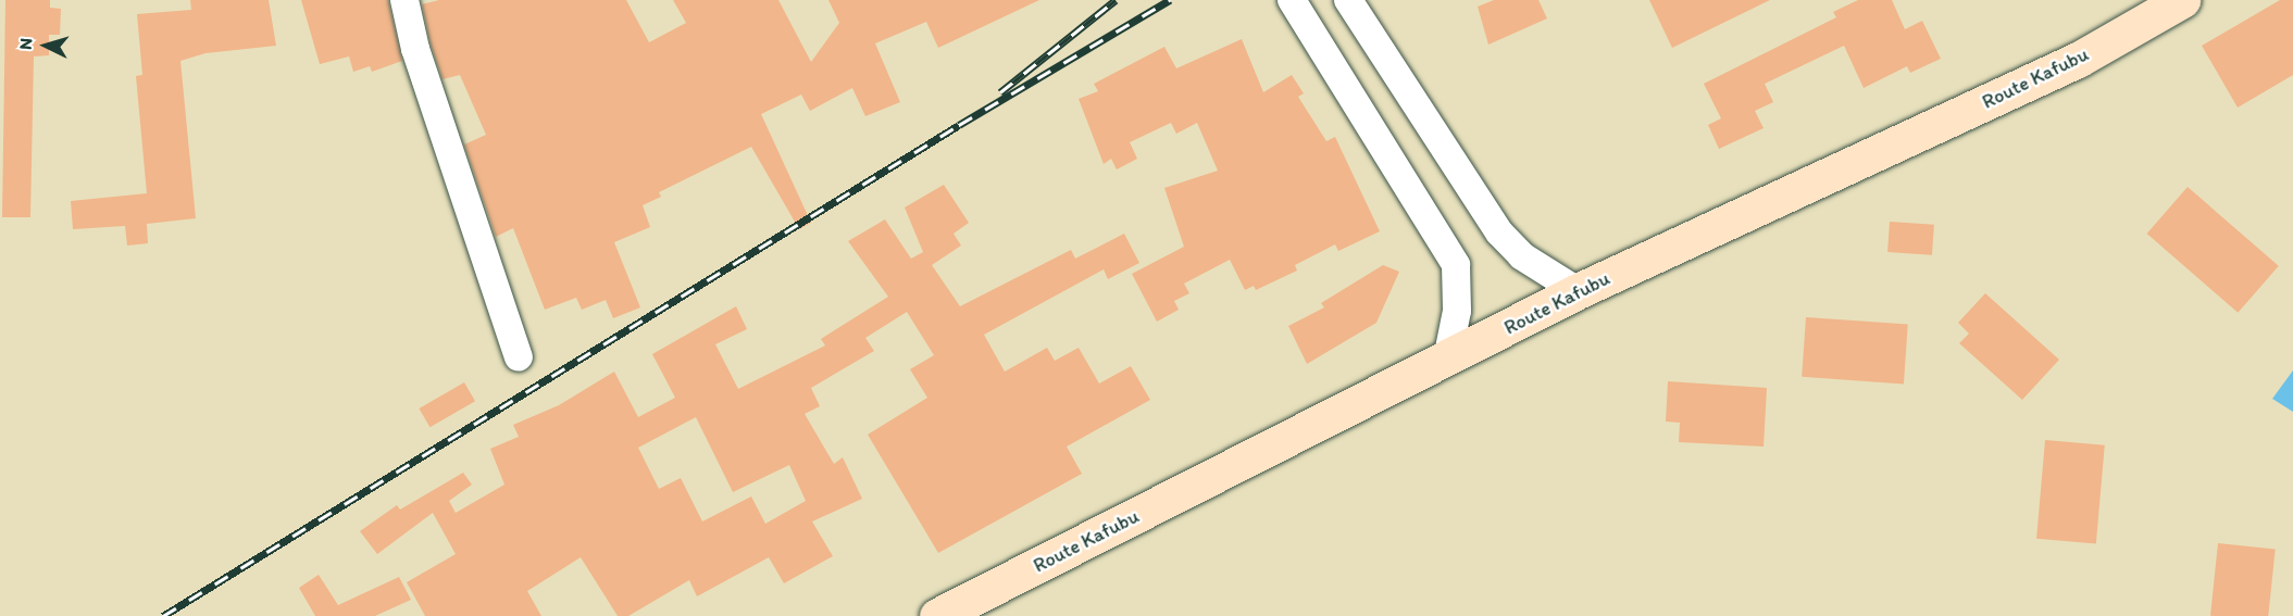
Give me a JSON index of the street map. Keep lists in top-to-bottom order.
{
  "streets": {
    "main road": ["Route Kafubu"]
  },
  "north": "left"
}
